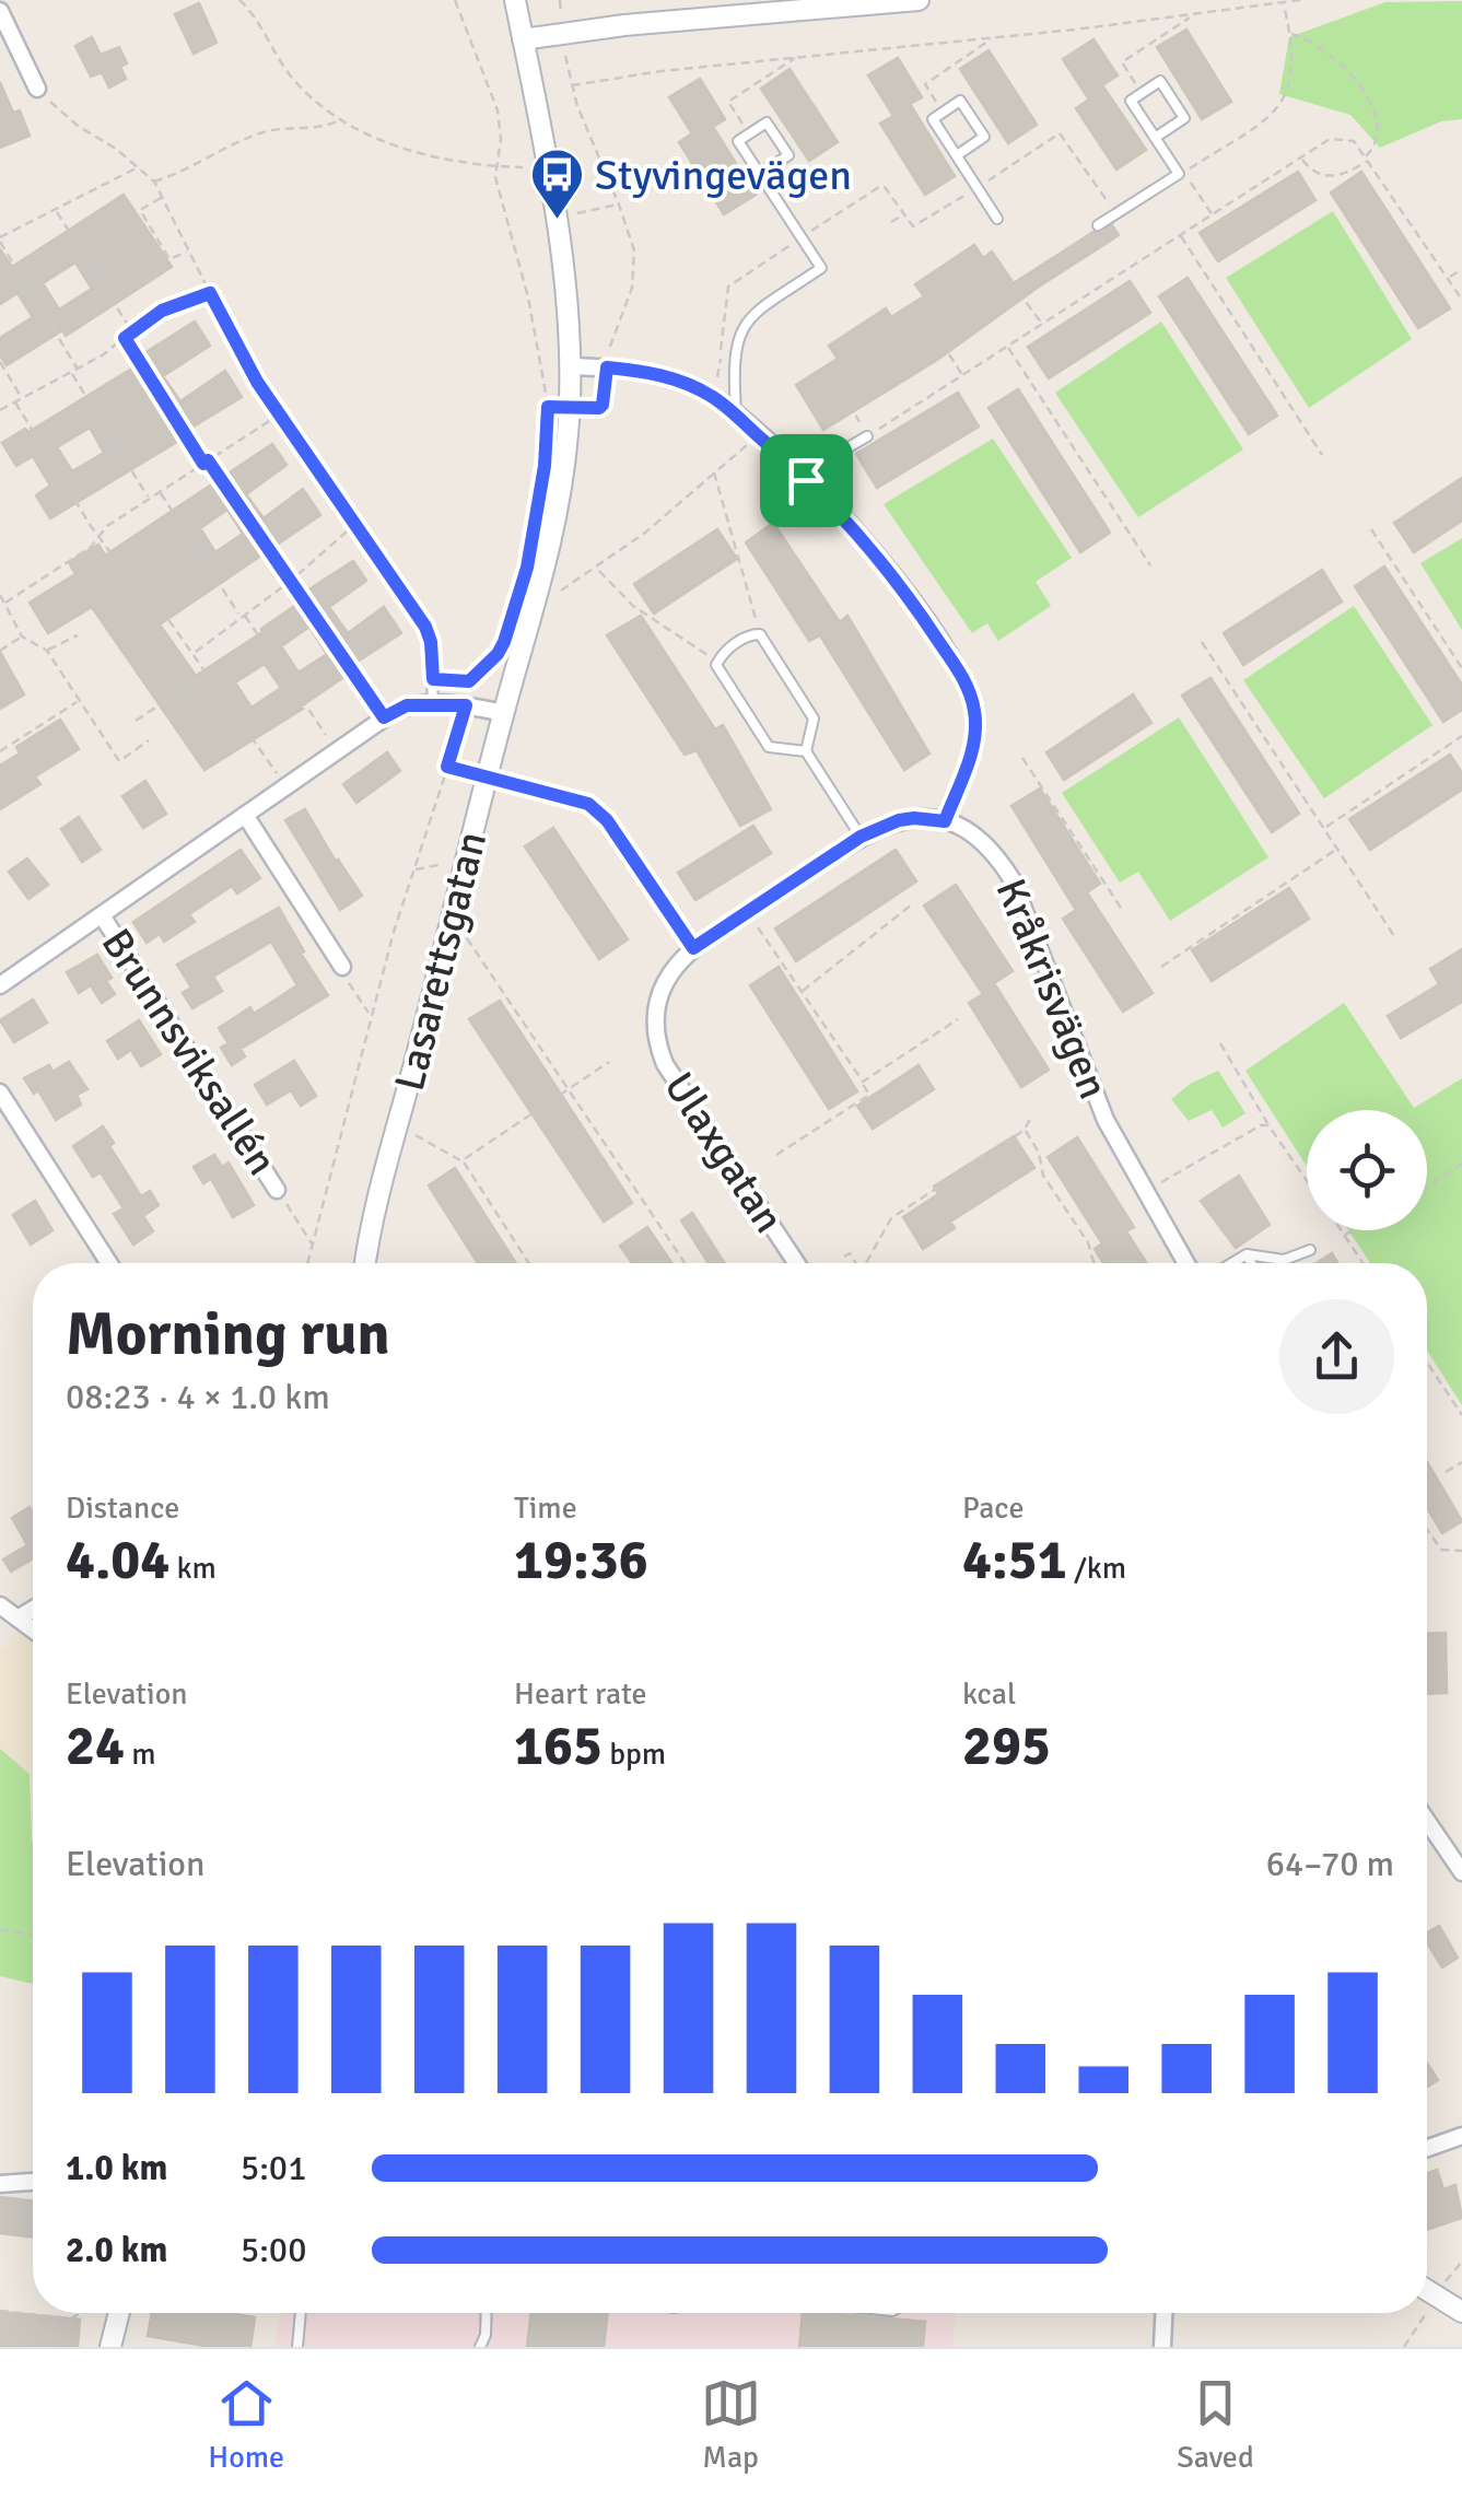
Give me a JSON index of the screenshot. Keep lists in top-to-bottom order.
{
  "streets": {
    "street": [
      "Lasarettsgatan",
      "Kråkrisvägen",
      "Brunnsviksallén",
      "Ulaxgatan"
    ]
  },
  "crossings": [
    ["Lasarettsgatan", "Brunnsviksallén"]
  ],
  "places": {
    "bus stop": ["Styvingevägen"]
  },
  "page": {
    "heading": ["Morning run", "08:23 · 4 × 1.0 km"],
    "stats": [
      ["Distance", "4.04 km"],
      ["Time", "19:36"],
      ["Pace", "4:51 /km"],
      ["Elevation", "24 m"],
      ["Heart rate", "165 bpm"],
      ["kcal", "295"]
    ],
    "chart": ["Elevation", "64–70 m"],
    "list": [
      {
        "name": "1.0 km",
        "note": "5:01"
      },
      {
        "name": "2.0 km",
        "note": "5:00"
      }
    ],
    "tabs": ["Home", "Map", "Saved"]
  }
}
